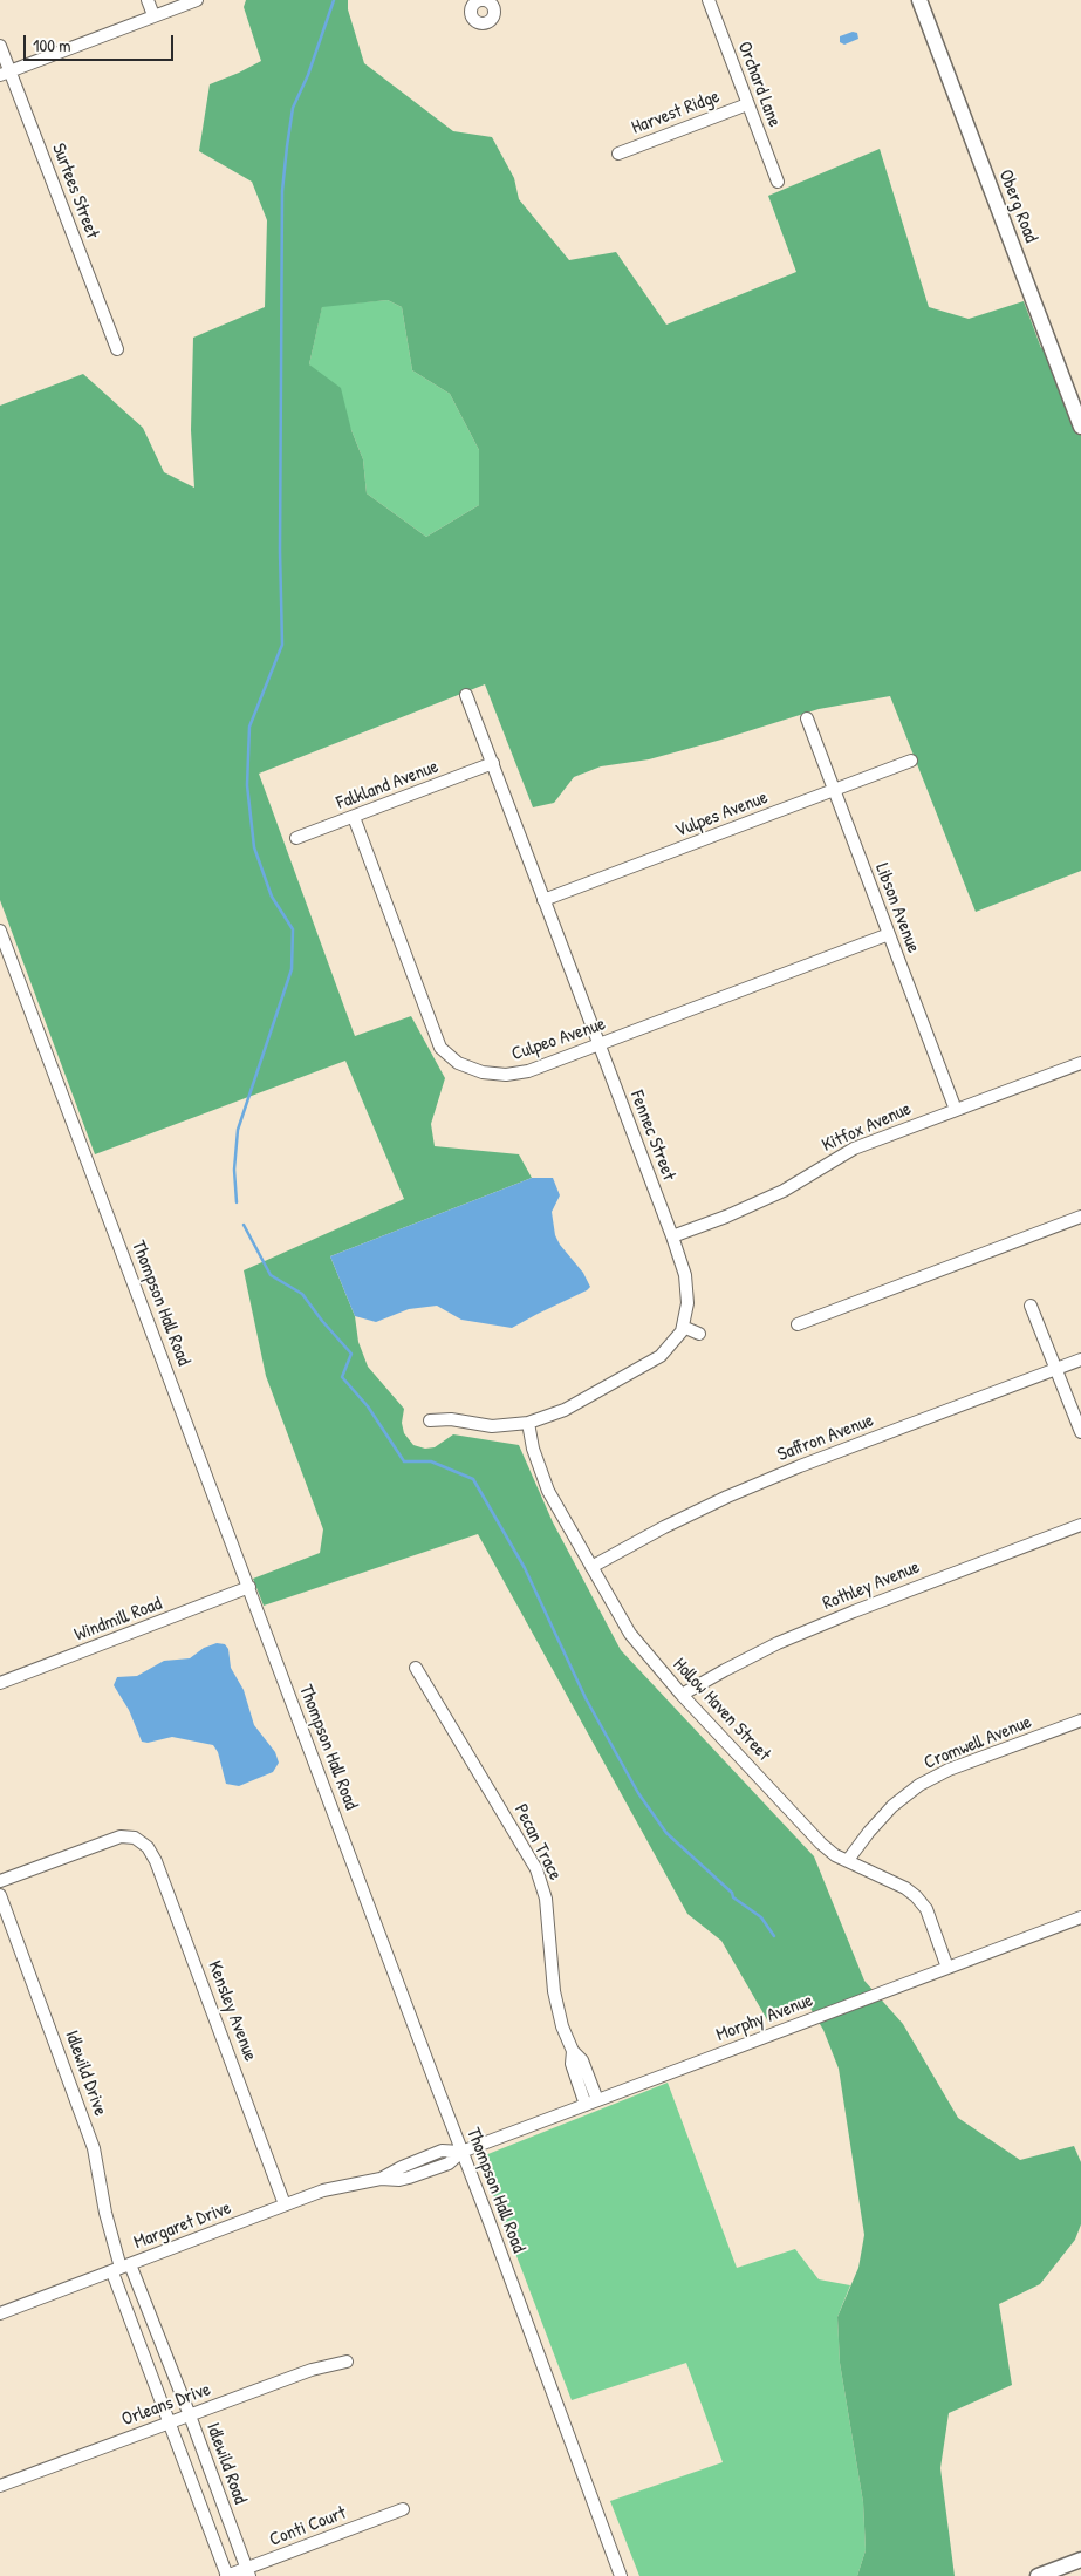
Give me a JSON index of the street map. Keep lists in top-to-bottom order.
{
  "streets": {
    "street": [
      "Orchard Lane",
      "Harvest Ridge",
      "Surtees Street",
      "Oberg Road",
      "Falkland Avenue",
      "Vulpes Avenue",
      "Libson Avenue",
      "Culpeo Avenue",
      "Kitfox Avenue",
      "Fennec Street",
      "Thompson Hall Road",
      "Saffron Avenue",
      "Rothley Avenue",
      "Windmill Road",
      "Hollow Haven Street",
      "Cromwell Avenue",
      "Pecan Trace",
      "Kensley Avenue",
      "Morphy Avenue",
      "Idlewild Drive",
      "Margaret Drive",
      "Orleans Drive",
      "Idlewild Road",
      "Conti Court"
    ]
  },
  "crossings": [
    ["Orchard Lane", "Harvest Ridge"],
    ["Falkland Avenue", "Culpeo Avenue"],
    ["Falkland Avenue", "Fennec Street"],
    ["Vulpes Avenue", "Libson Avenue"],
    ["Vulpes Avenue", "Fennec Street"],
    ["Libson Avenue", "Culpeo Avenue"],
    ["Libson Avenue", "Kitfox Avenue"],
    ["Culpeo Avenue", "Fennec Street"],
    ["Kitfox Avenue", "Fennec Street"],
    ["Fennec Street", "Hollow Haven Street"],
    ["Thompson Hall Road", "Windmill Road"],
    ["Thompson Hall Road", "Morphy Avenue"],
    ["Thompson Hall Road", "Margaret Drive"],
    ["Saffron Avenue", "Hollow Haven Street"],
    ["Rothley Avenue", "Hollow Haven Street"],
    ["Hollow Haven Street", "Cromwell Avenue"],
    ["Hollow Haven Street", "Morphy Avenue"],
    ["Pecan Trace", "Morphy Avenue"],
    ["Kensley Avenue", "Margaret Drive"],
    ["Morphy Avenue", "Margaret Drive"],
    ["Idlewild Drive", "Margaret Drive"],
    ["Idlewild Drive", "Idlewild Road"],
    ["Margaret Drive", "Idlewild Road"],
    ["Orleans Drive", "Idlewild Road"],
    ["Idlewild Road", "Conti Court"]
  ],
  "scale_bar": "100 m"
}
